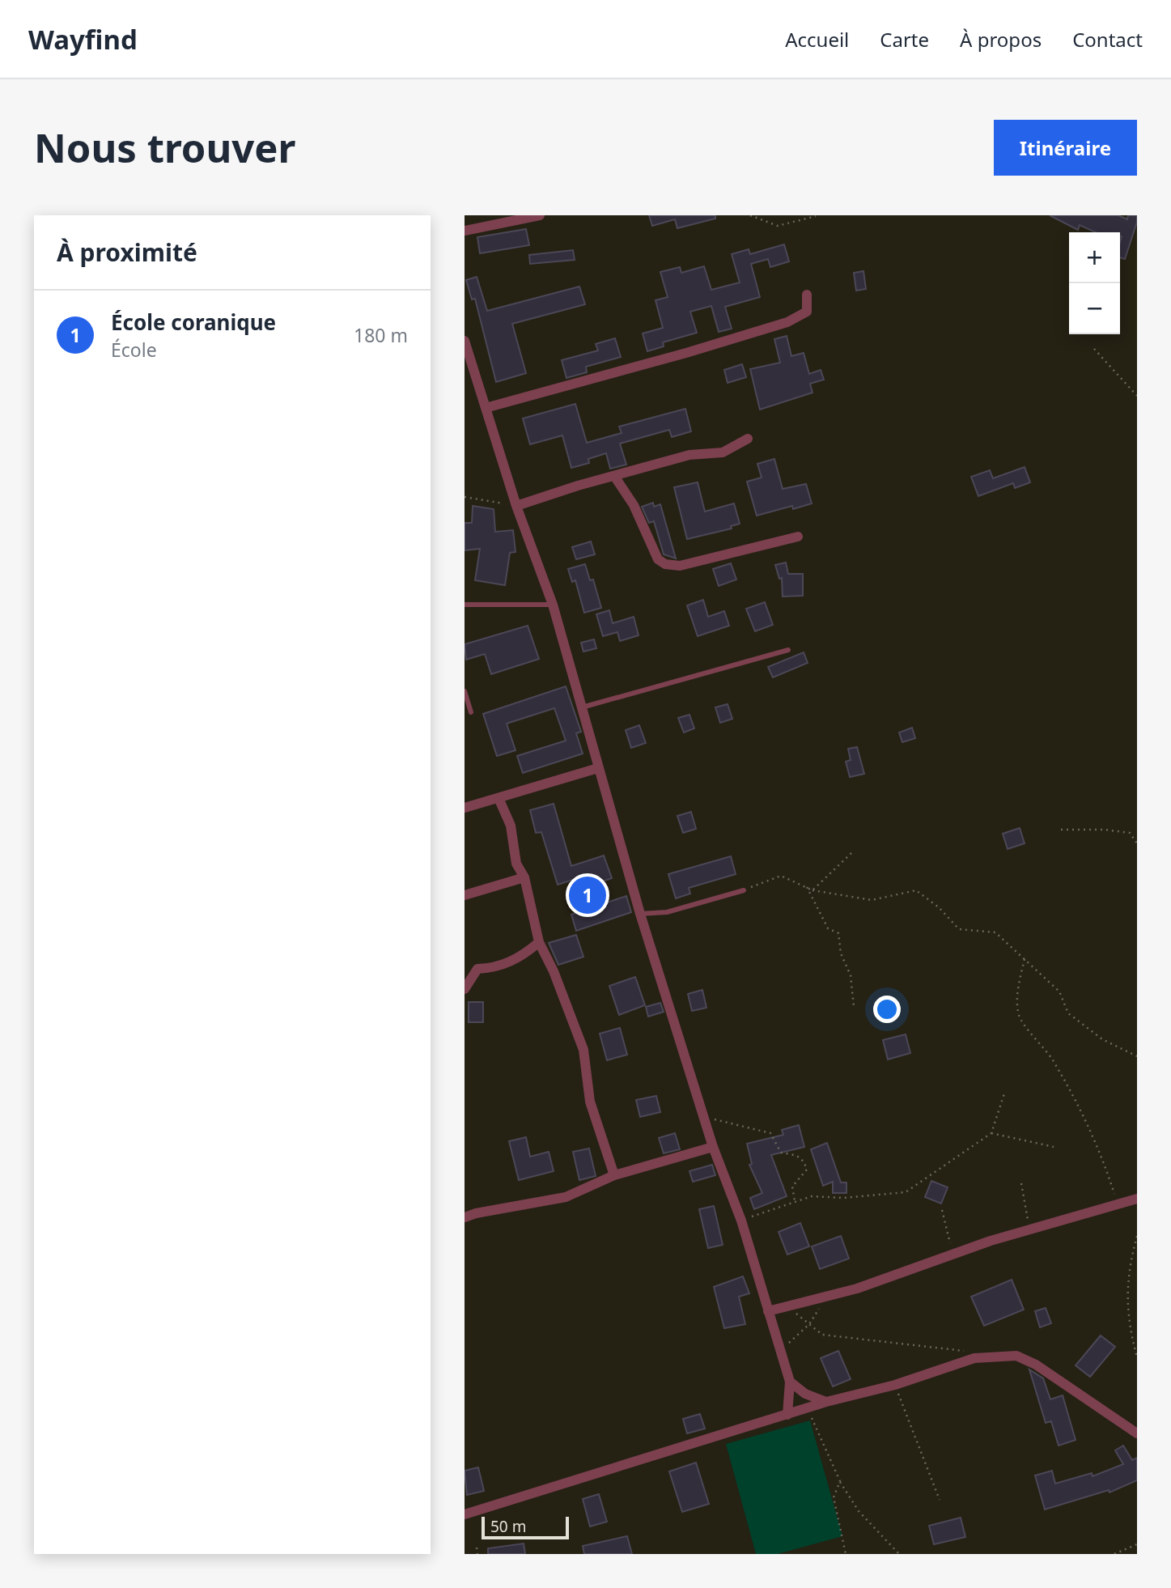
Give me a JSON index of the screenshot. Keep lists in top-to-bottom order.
{
  "scale_bar": "50 m",
  "page": {
    "header": "Wayfind",
    "nav": [
      "Accueil",
      "Carte",
      "À propos",
      "Contact"
    ],
    "buttons": "Itinéraire",
    "title": "Nous trouver",
    "heading": "À proximité",
    "map_buttons": ["+", "−"],
    "list": [
      {
        "mark": "1",
        "name": "École coranique",
        "note": "École",
        "value": "180 m"
      }
    ],
    "pins": "1",
    "scale": "50 m"
  }
}
